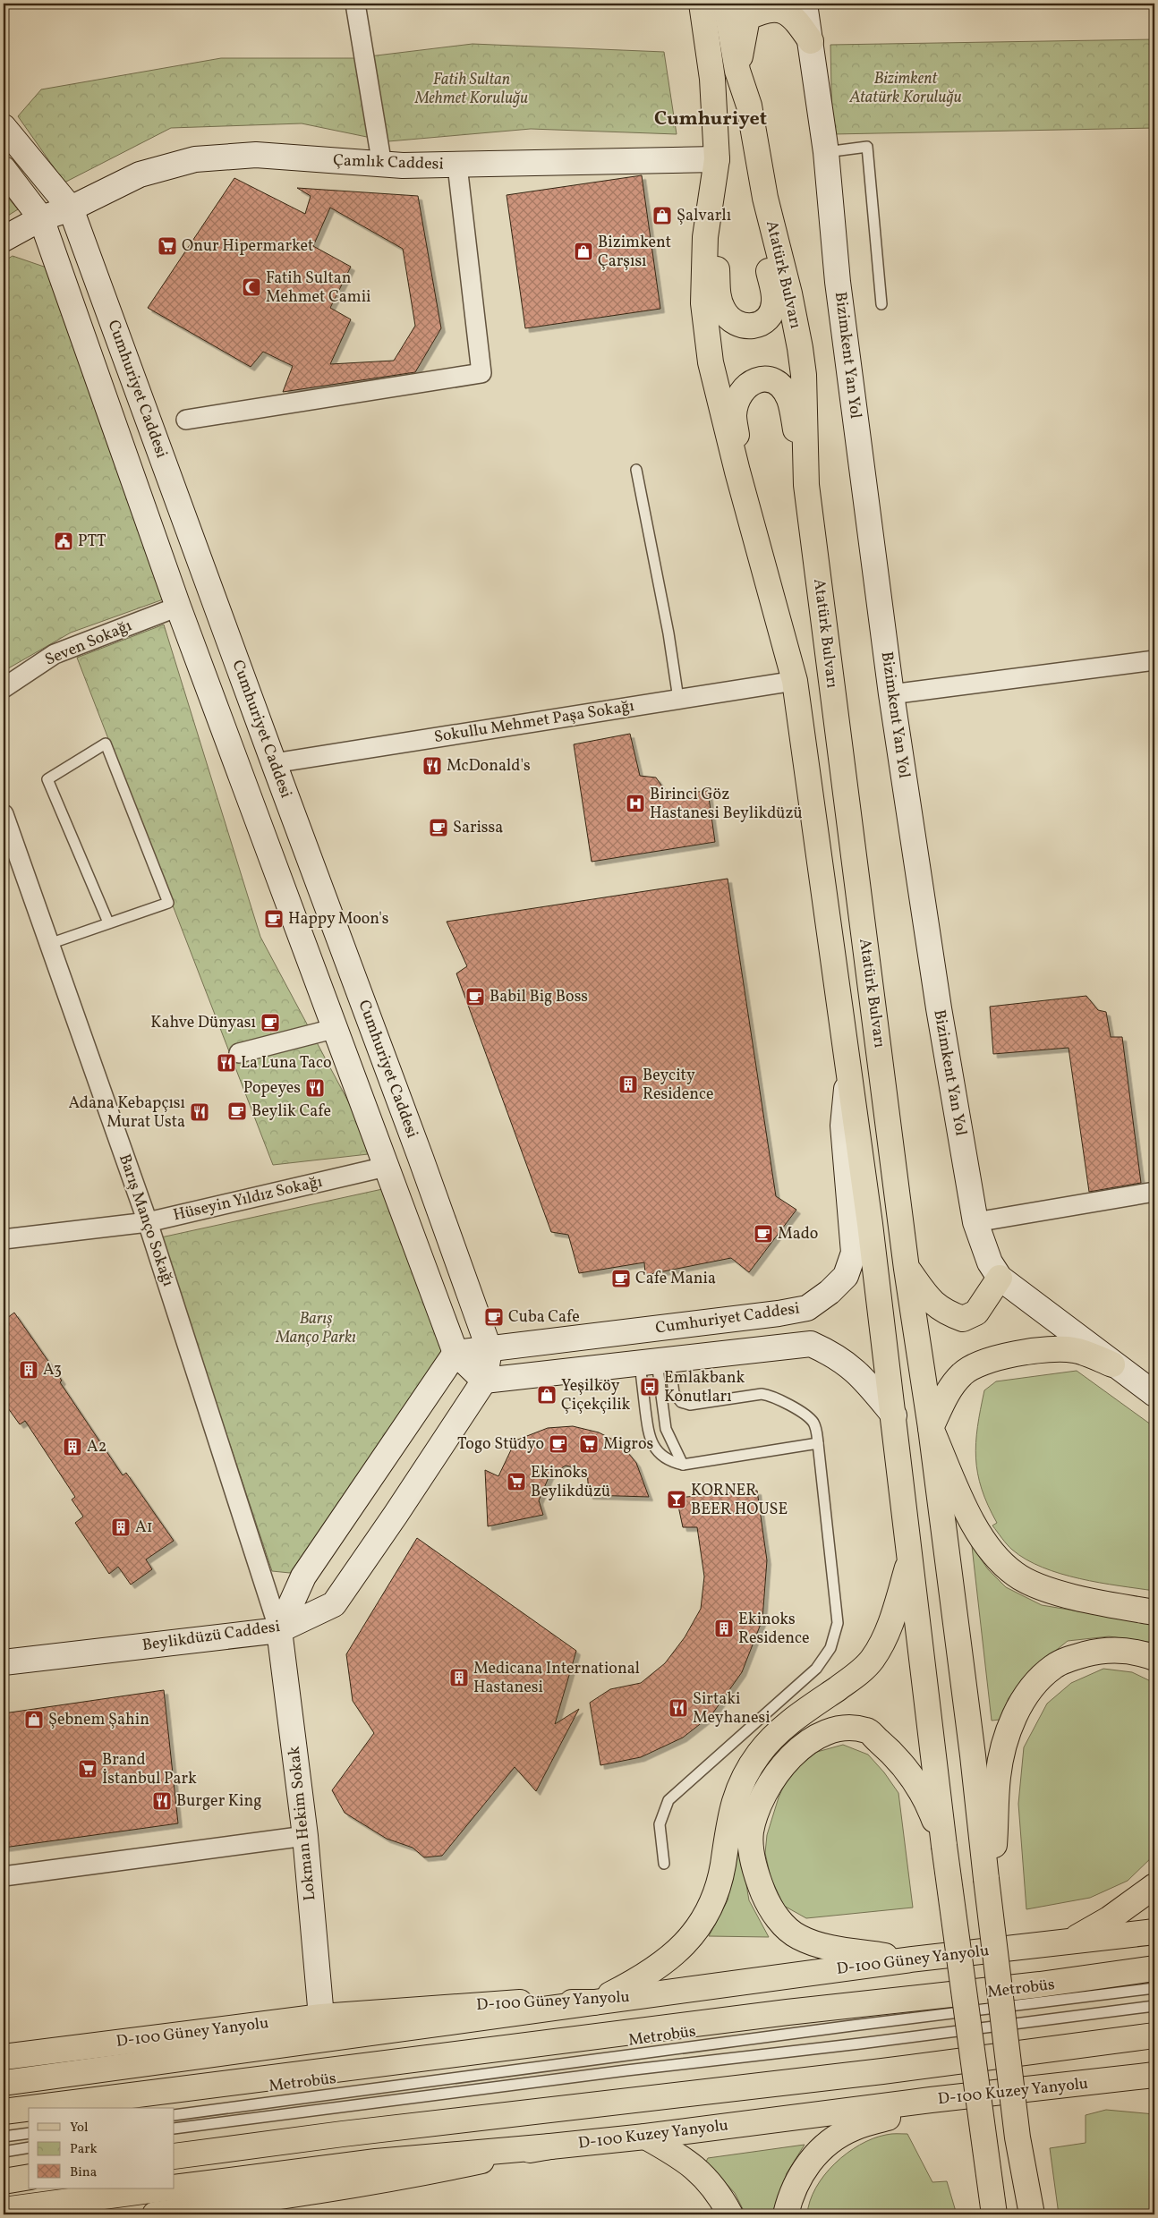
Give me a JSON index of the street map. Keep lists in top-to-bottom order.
{
  "streets": {
    "main road": [
      "Çamlık Caddesi",
      "Atatürk Bulvarı",
      "Bizimkent Yan Yol",
      "Cumhuriyet Caddesi",
      "Beylikdüzü Caddesi",
      "Lokman Hekim Sokak",
      "D-100 Güney Yanyolu",
      "D-100 Kuzey Yanyolu"
    ],
    "street": [
      "Seven Sokağı",
      "Sokullu Mehmet Paşa Sokağı",
      "Hüseyin Yıldız Sokağı",
      "Barış Manço Sokağı"
    ],
    "lane": ["Metrobüs"]
  },
  "crossings": [
    ["Çamlık Caddesi", "Atatürk Bulvarı"],
    ["Çamlık Caddesi", "Cumhuriyet Caddesi"],
    ["Atatürk Bulvarı", "Cumhuriyet Caddesi"],
    ["Atatürk Bulvarı", "Sokullu Mehmet Paşa Sokağı"],
    ["Cumhuriyet Caddesi", "Seven Sokağı"],
    ["Cumhuriyet Caddesi", "Sokullu Mehmet Paşa Sokağı"],
    ["Cumhuriyet Caddesi", "Hüseyin Yıldız Sokağı"],
    ["Cumhuriyet Caddesi", "Beylikdüzü Caddesi"],
    ["Hüseyin Yıldız Sokağı", "Barış Manço Sokağı"],
    ["Barış Manço Sokağı", "Beylikdüzü Caddesi"],
    ["Barış Manço Sokağı", "Lokman Hekim Sokak"],
    ["Beylikdüzü Caddesi", "Lokman Hekim Sokak"],
    ["Lokman Hekim Sokak", "D-100 Güney Yanyolu"]
  ],
  "districts": ["Cumhuriyet"],
  "parks": ["Bizimkent Atatürk Koruluğu", "Fatih Sultan Mehmet Koruluğu", "Barış Manço Parkı"],
  "places": {
    "shop": [
      "Şalvarlı",
      "Bizimkent Çarşısı",
      "Yeşilköy Çiçekçilik",
      "Şebnem Şahin"
    ],
    "supermarket": [
      "Onur Hipermarket",
      "Migros",
      "Ekinoks Beylikdüzü",
      "Brand İstanbul Park"
    ],
    "mosque": ["Fatih Sultan Mehmet Camii"],
    "public building": ["PTT"],
    "restaurant": [
      "McDonald's",
      "La Luna Taco",
      "Popeyes",
      "Adana Kebapçısı Murat Usta",
      "Sirtaki Meyhanesi",
      "Burger King"
    ],
    "hospital": ["Birinci Göz Hastanesi Beylikdüzü"],
    "cafe": [
      "Sarissa",
      "Happy Moon's",
      "Babil Big Boss",
      "Kahve Dünyası",
      "Beylik Cafe",
      "Mado",
      "Cafe Mania",
      "Cuba Cafe",
      "Togo Stüdyo"
    ],
    "building": [
      "Beycity Residence",
      "A3",
      "A2",
      "A1",
      "Ekinoks Residence",
      "Medicana International Hastanesi"
    ],
    "bus stop": ["Emlakbank Konutları"],
    "bar": ["KORNER BEER HOUSE"]
  },
  "legend": ["Yol", "Park", "Bina"]
}
